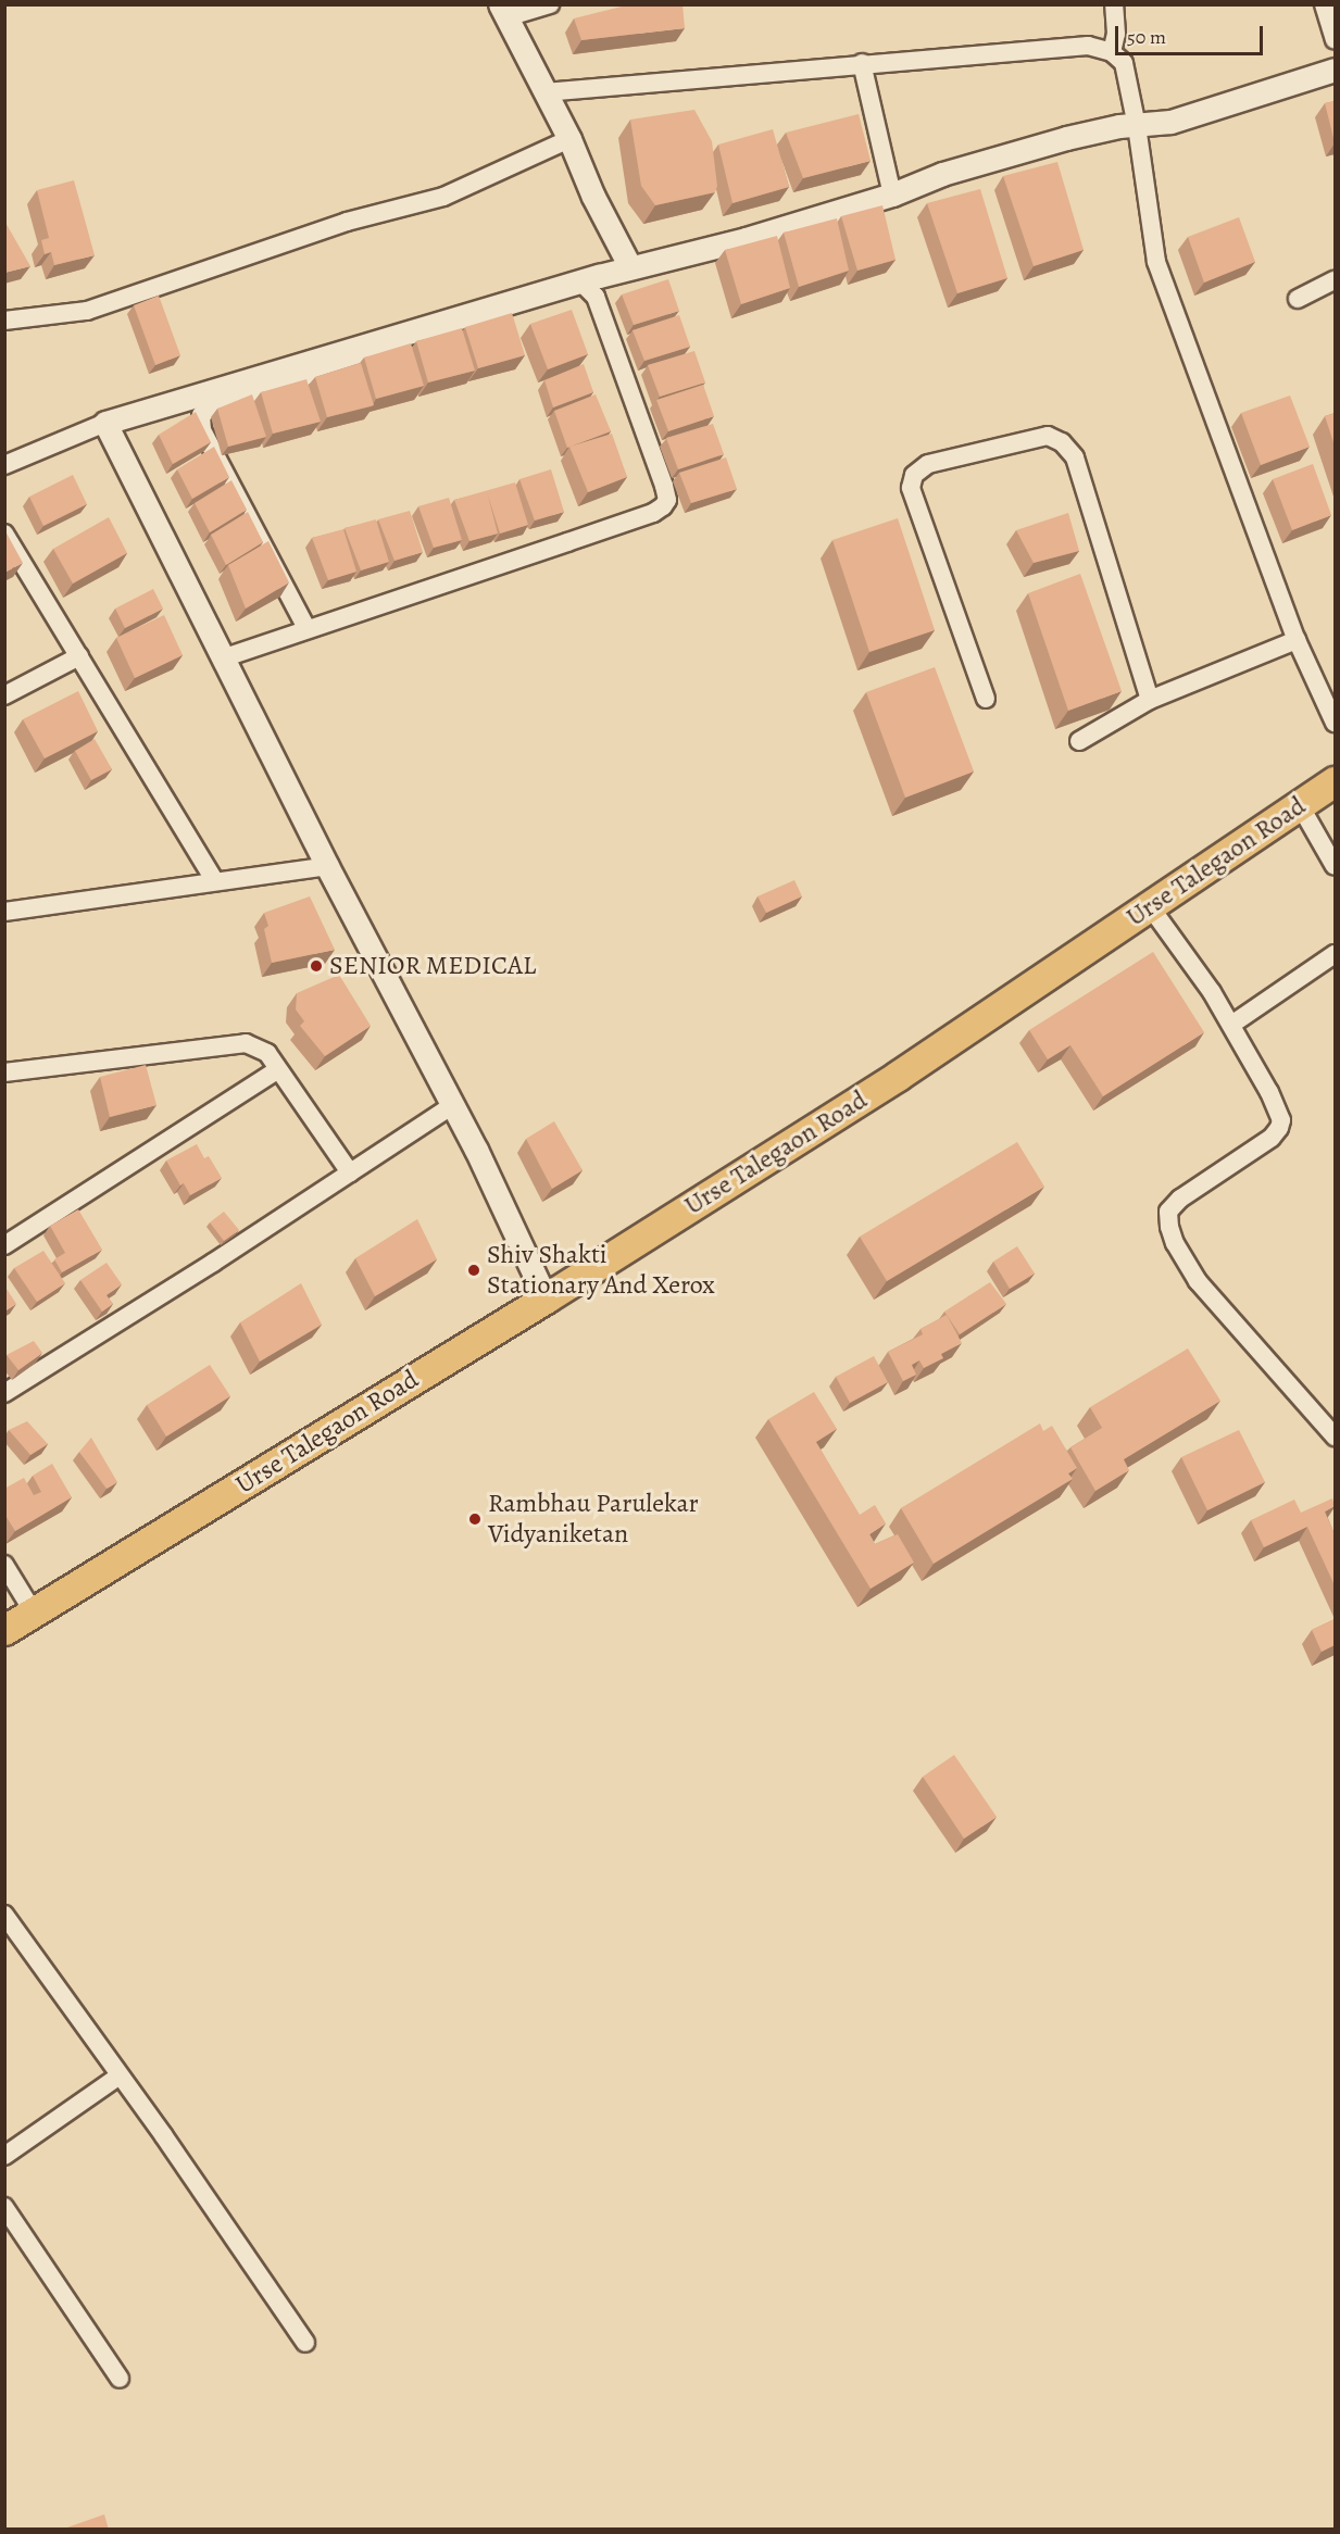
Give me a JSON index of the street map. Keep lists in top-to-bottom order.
{
  "streets": {
    "highway": ["Urse Talegaon Road"]
  },
  "places": ["SENIOR MEDICAL", "Shiv Shakti Stationary And Xerox", "Rambhau Parulekar Vidyaniketan"],
  "scale_bar": "50 m"
}
